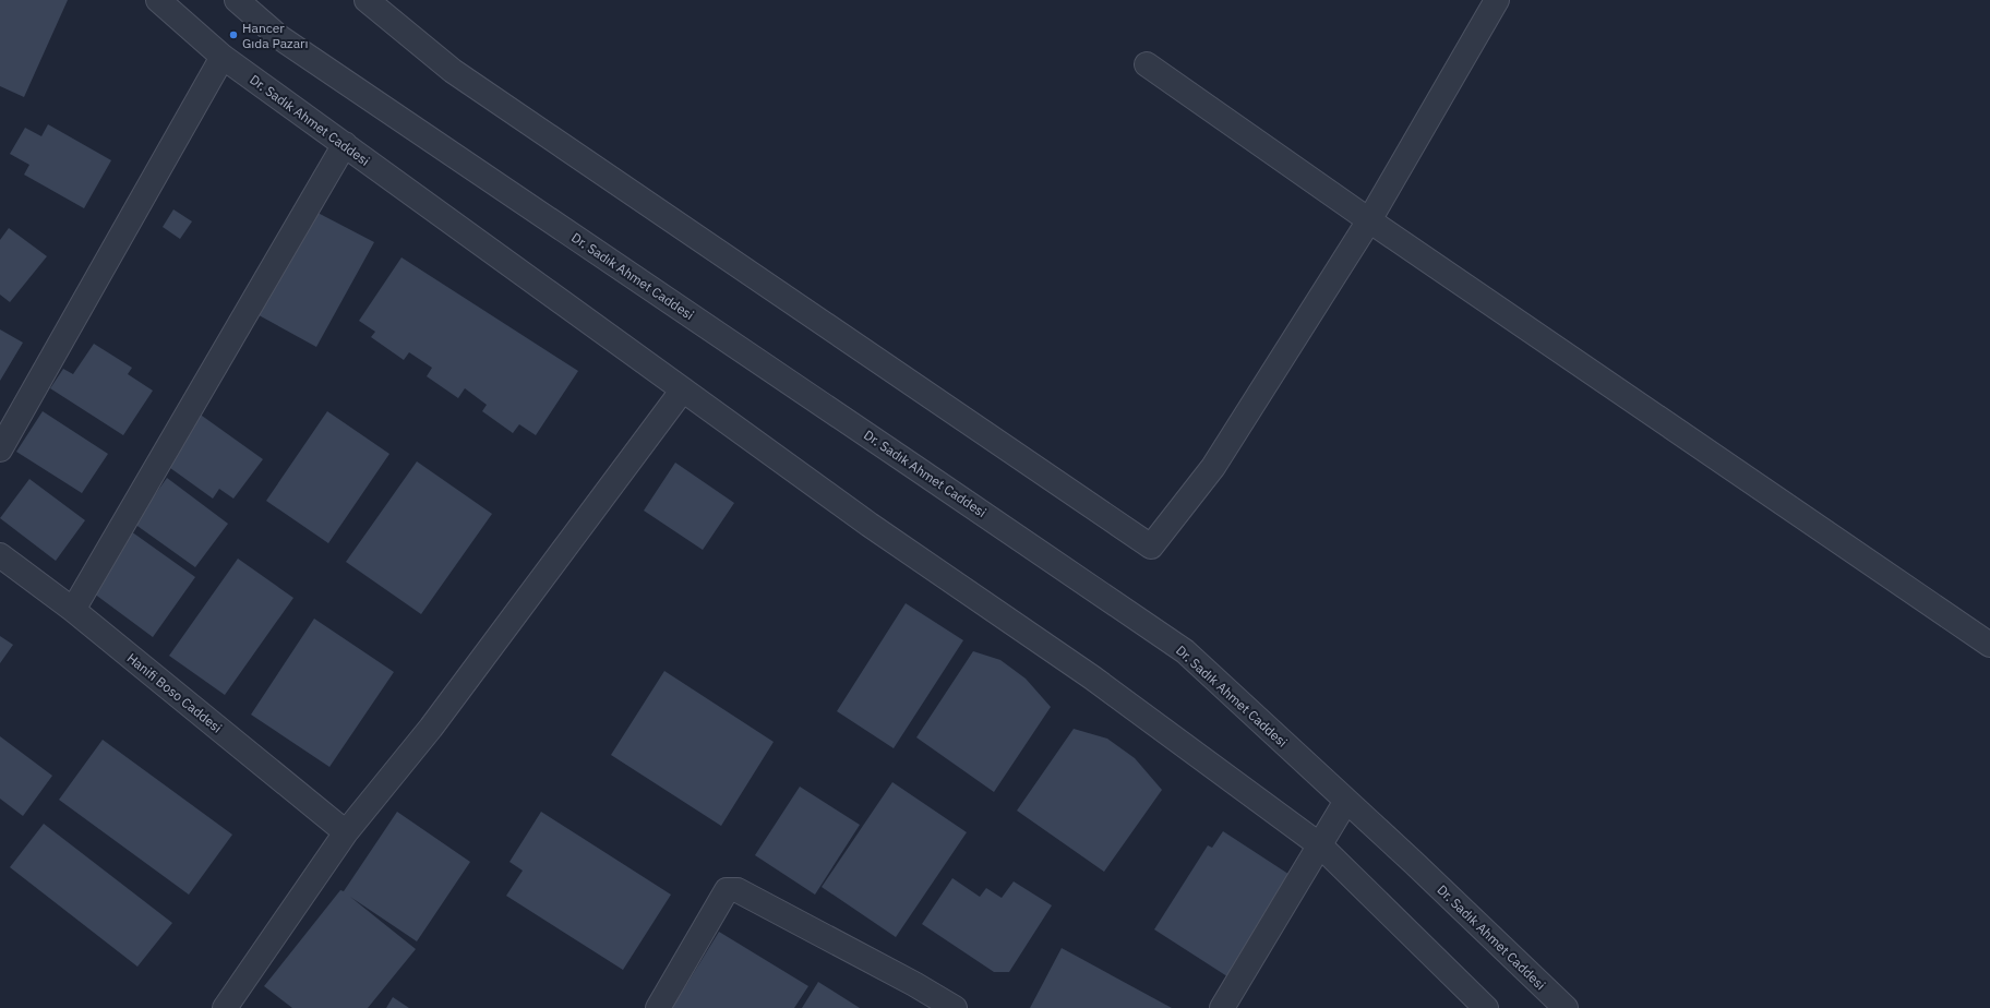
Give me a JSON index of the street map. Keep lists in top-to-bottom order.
{
  "streets": {
    "street": ["Dr. Sadık Ahmet Caddesi", "Hanifi Boso Caddesi"]
  },
  "places": ["Hancer Gıda Pazarı"]
}
